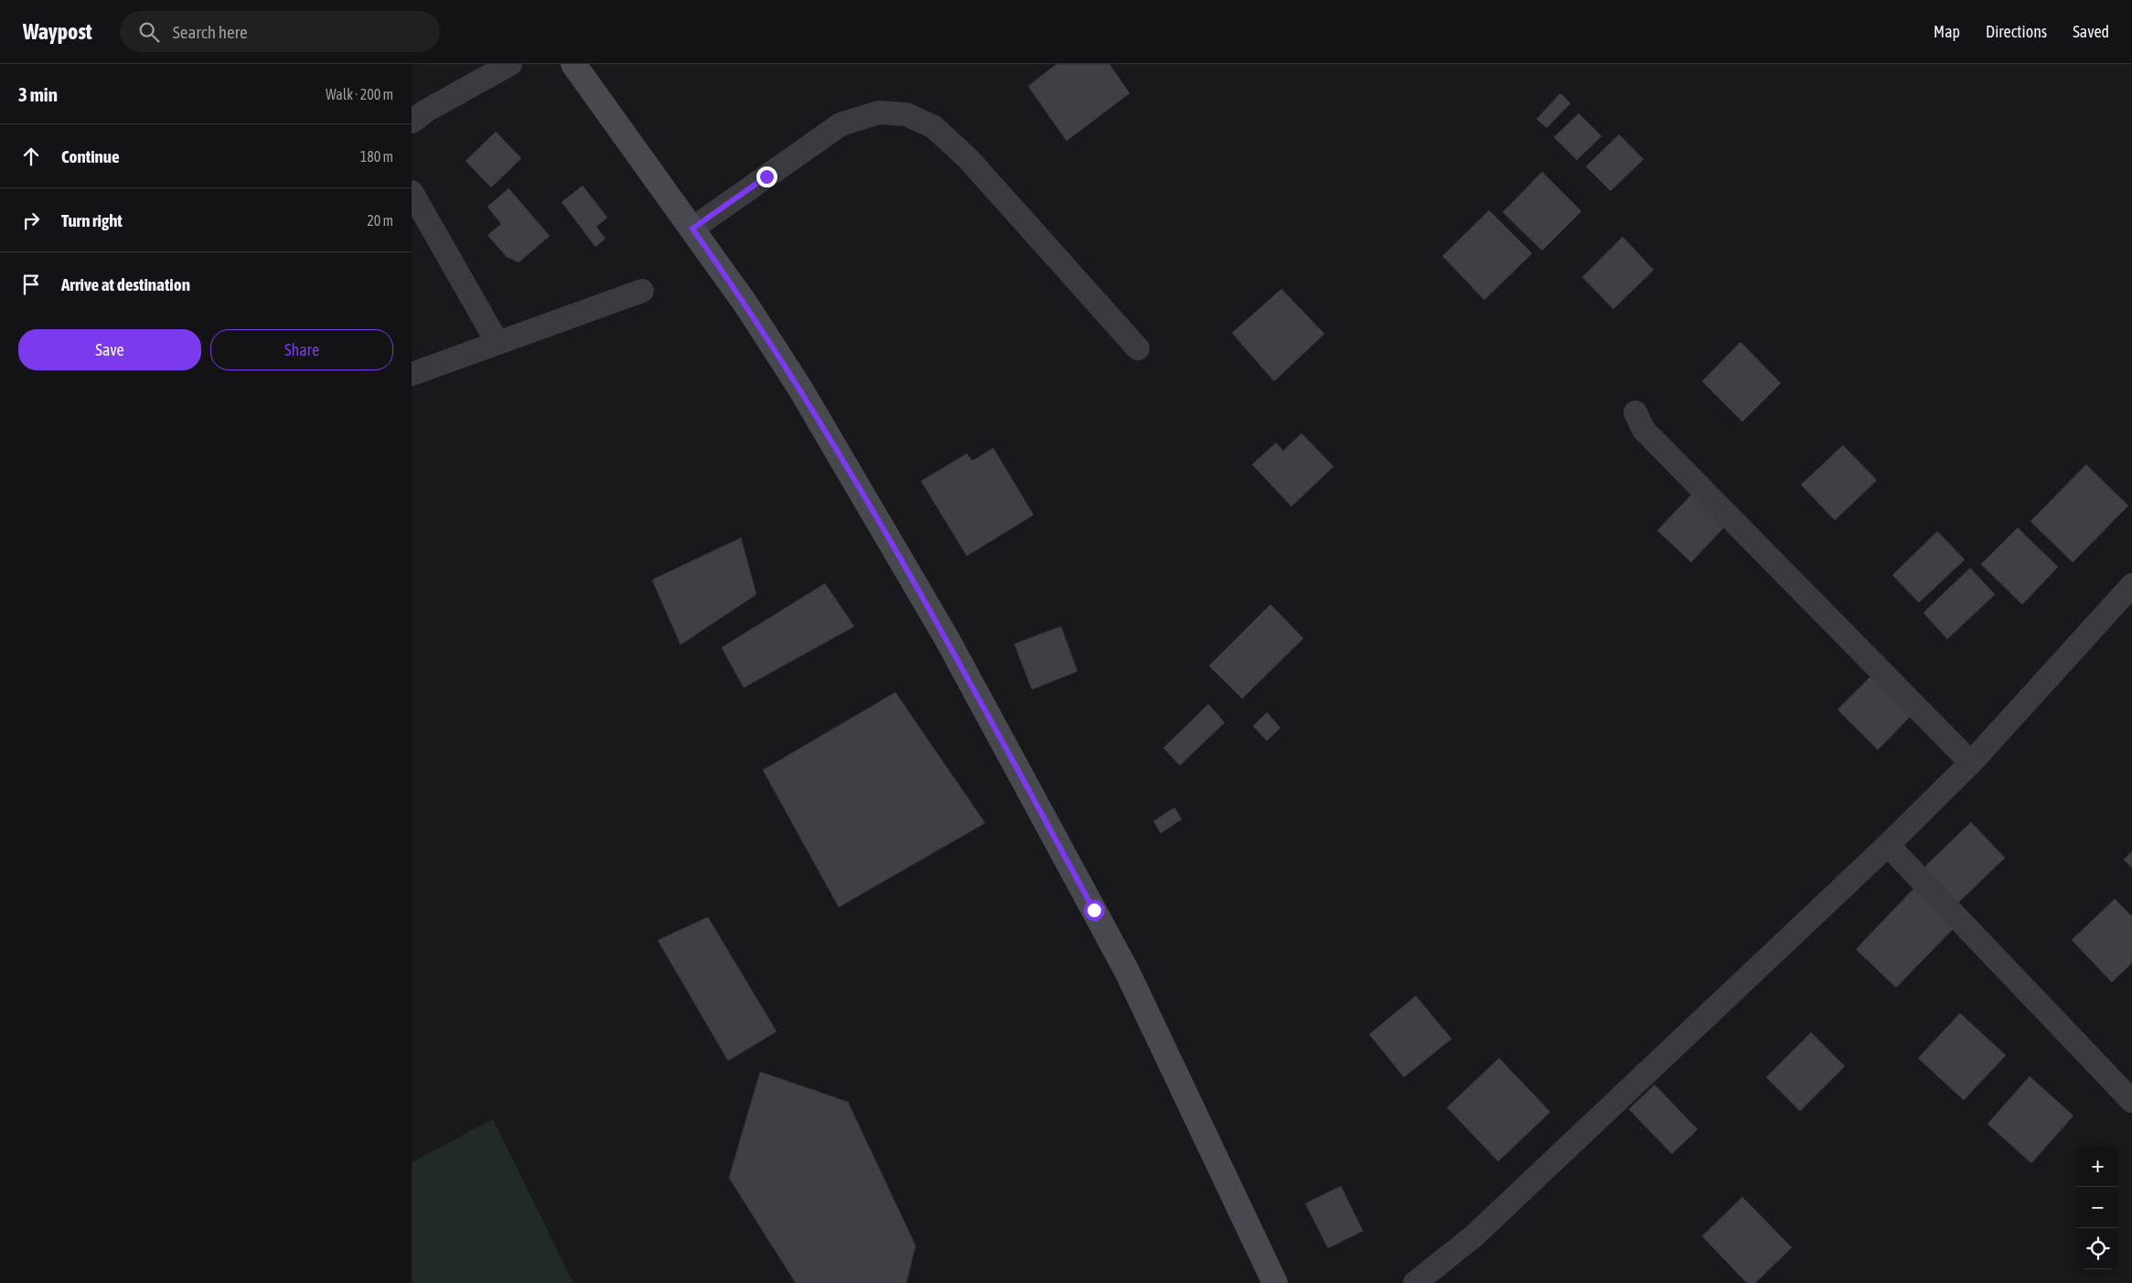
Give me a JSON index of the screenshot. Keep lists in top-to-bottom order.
{
  "page": {
    "header": "Waypost",
    "search": "Search here",
    "nav": ["Map", "Directions", "Saved"],
    "heading": ["3 min", "Walk · 200 m"],
    "list": [
      ["Continue", "180 m"],
      ["Turn right", "20 m"],
      "Arrive at destination"
    ],
    "buttons": ["Save", "Share"],
    "map_buttons": ["+", "−"]
  }
}
